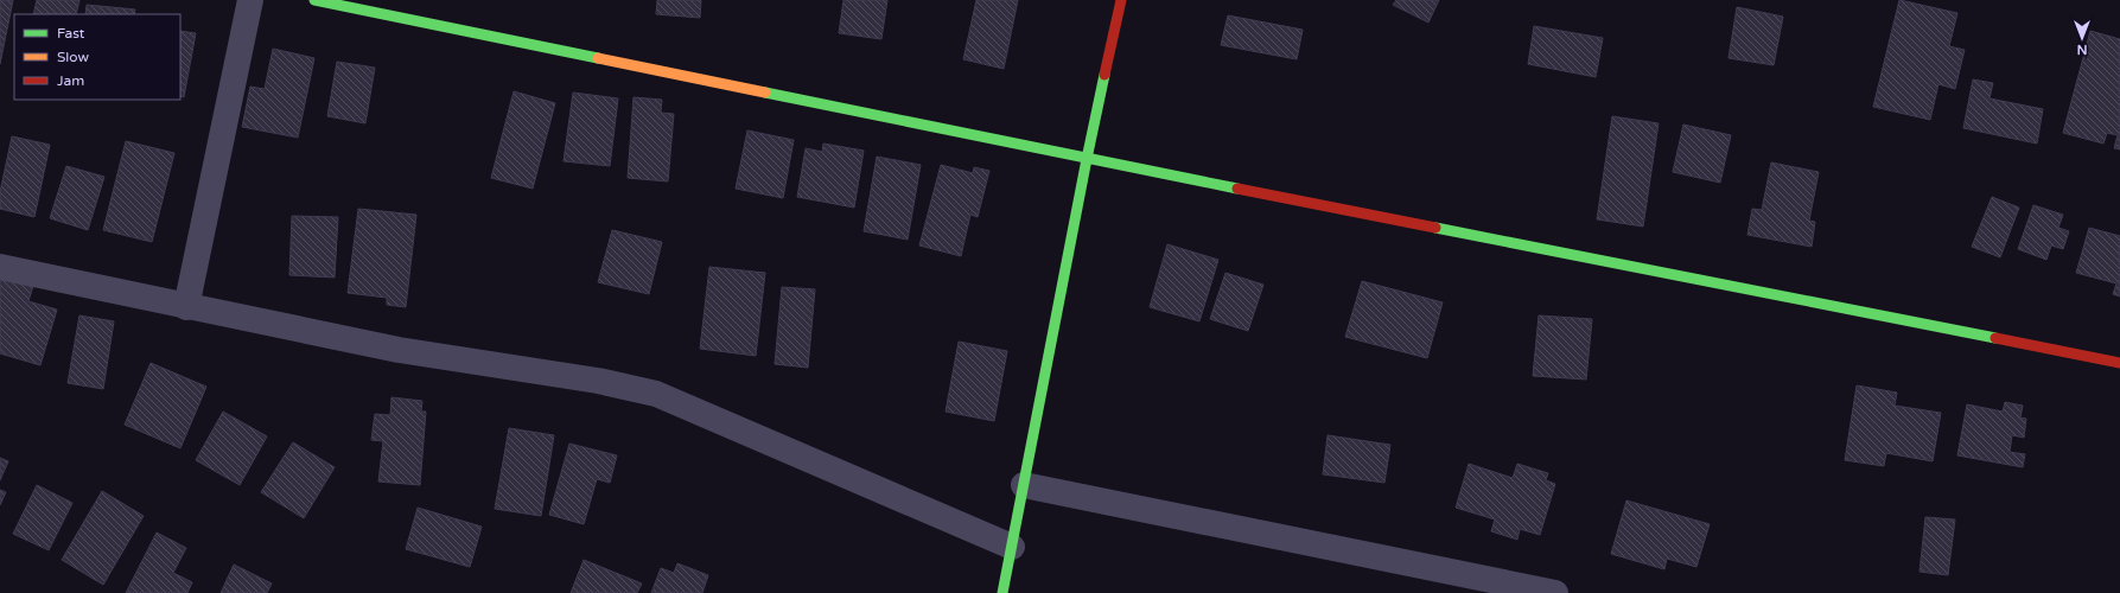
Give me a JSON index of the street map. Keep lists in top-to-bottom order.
{
  "legend": ["Fast", "Slow", "Jam"],
  "north": "bottom"
}
